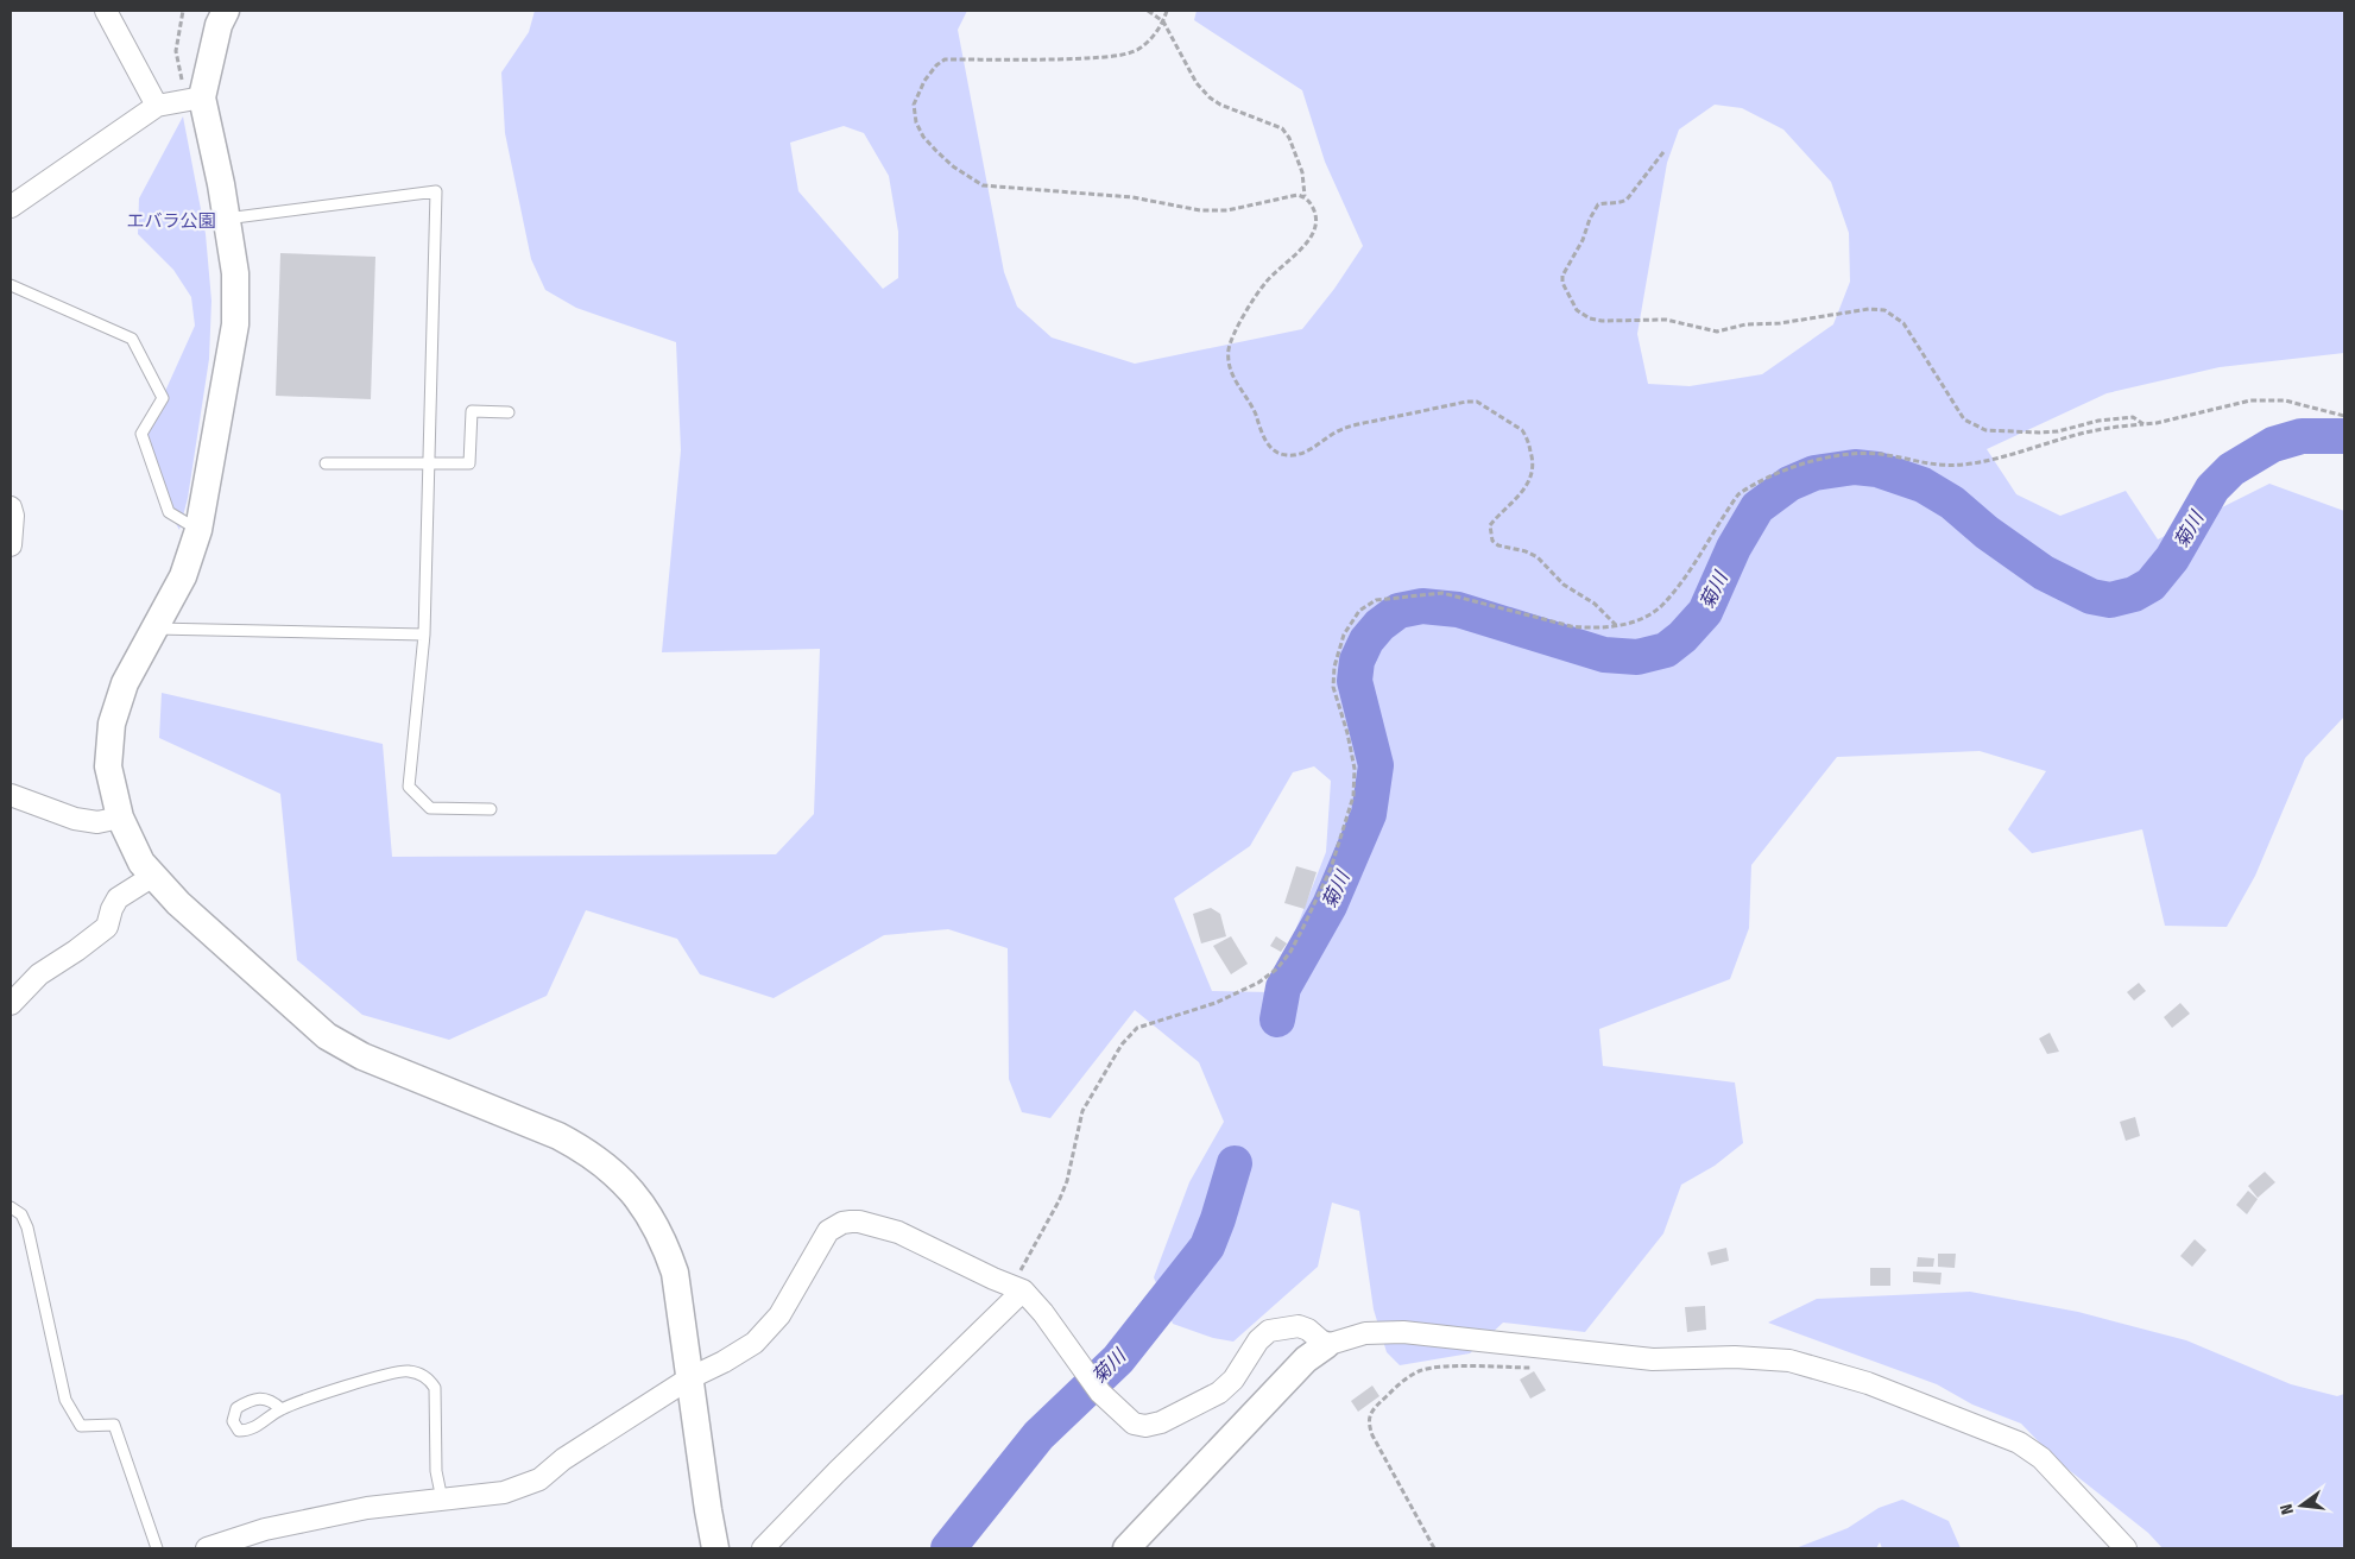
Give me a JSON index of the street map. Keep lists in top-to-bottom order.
{
  "water": ["菊川"],
  "parks": ["エバラ公園"],
  "north": "left"
}
